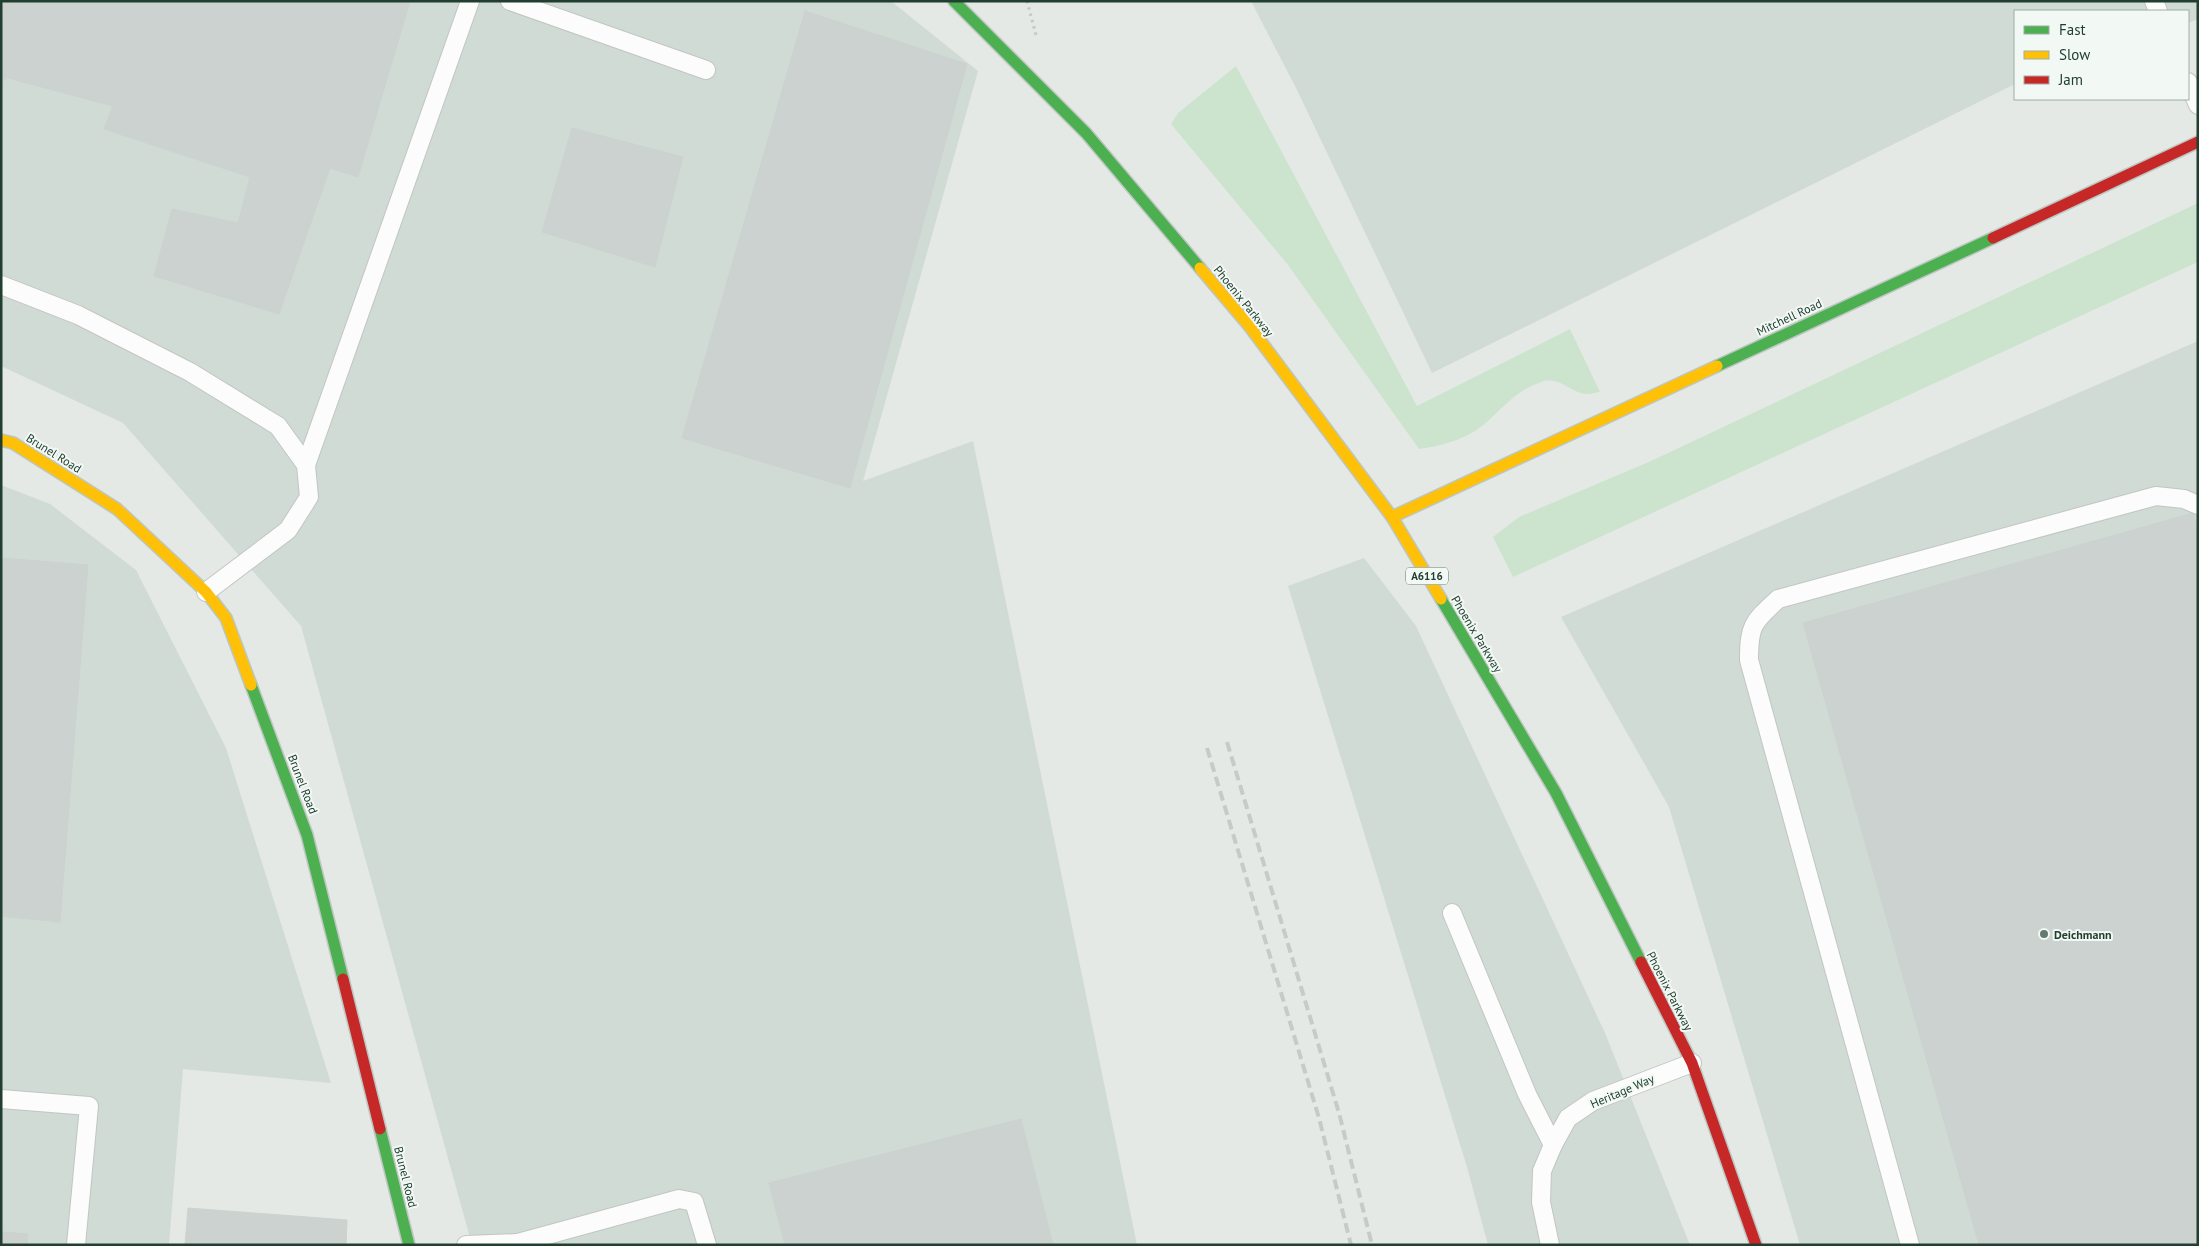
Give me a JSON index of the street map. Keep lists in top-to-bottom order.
{
  "streets": {
    "street": [
      "Phoenix Parkway",
      "Mitchell Road",
      "Brunel Road",
      "A6116"
    ],
    "lane": ["Heritage Way"]
  },
  "crossings": [
    ["Phoenix Parkway", "Mitchell Road"],
    ["Phoenix Parkway", "Heritage Way"]
  ],
  "places": ["Deichmann"],
  "legend": ["Fast", "Slow", "Jam"]
}
